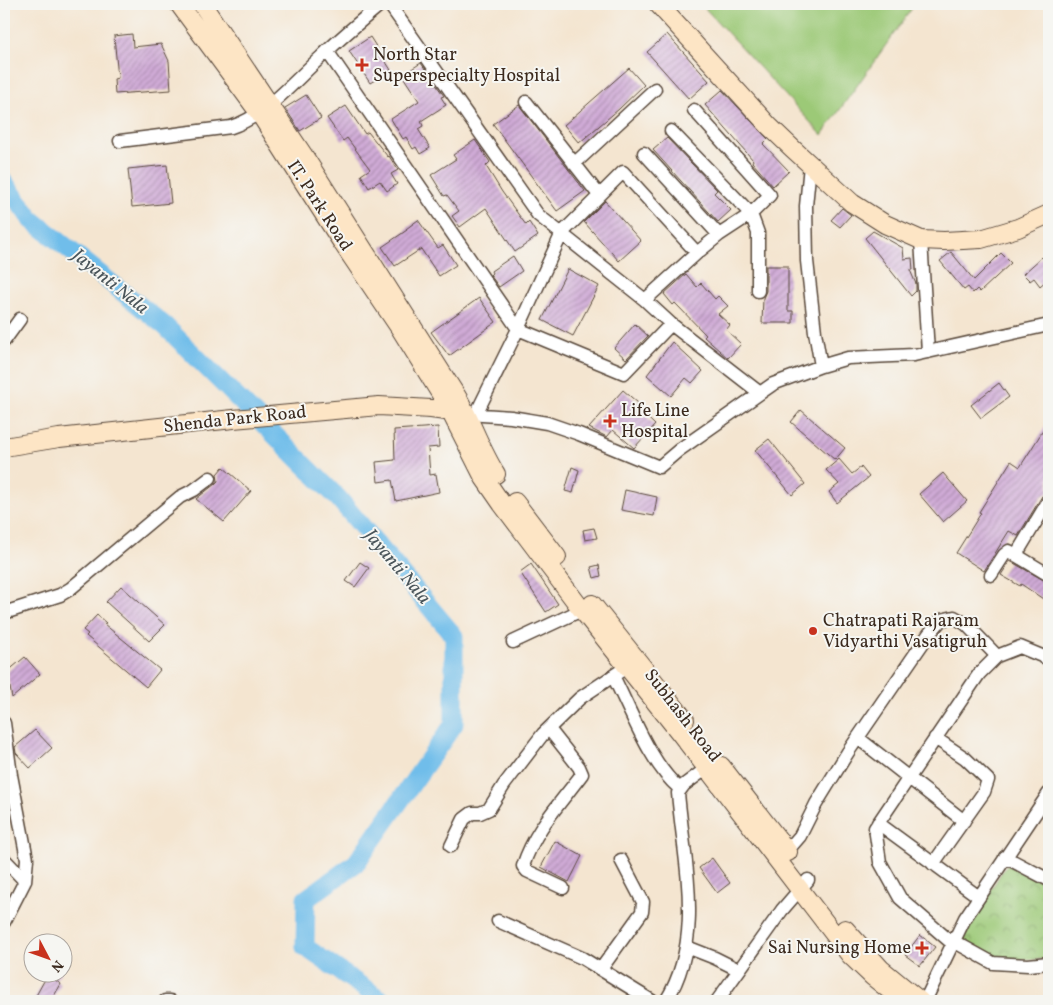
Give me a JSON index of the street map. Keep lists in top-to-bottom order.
{
  "streets": {
    "main road": ["IT. Park Road", "Shenda Park Road", "Subhash Road"]
  },
  "crossings": [
    ["IT. Park Road", "Shenda Park Road"],
    ["IT. Park Road", "Subhash Road"],
    ["Shenda Park Road", "Subhash Road"]
  ],
  "water": ["Jayanti Nala"],
  "places": {
    "health": ["North Star Superspecialty Hospital", "Life Line Hospital", "Sai Nursing Home"],
    "other": ["Chatrapati Rajaram Vidyarthi Vasatigruh"]
  },
  "north": "bottom right"
}
